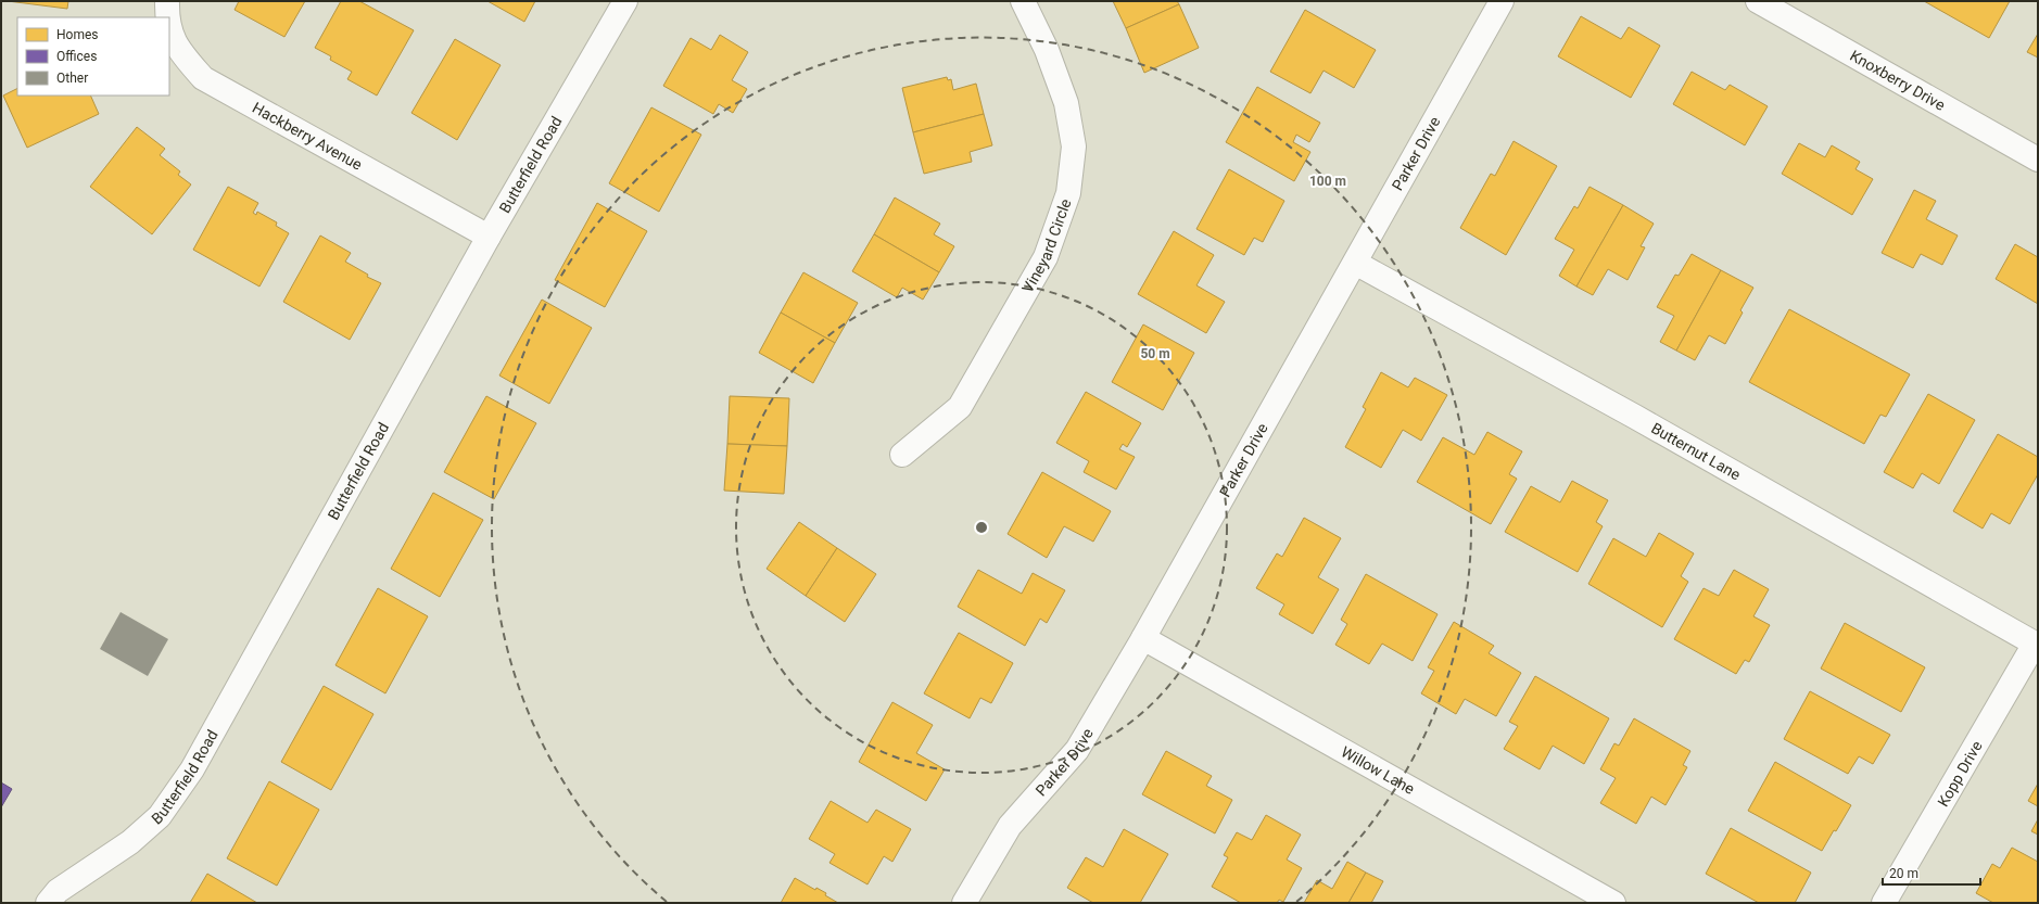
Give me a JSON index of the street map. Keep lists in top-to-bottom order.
{
  "streets": {
    "street": [
      "Knoxberry Drive",
      "Hackberry Avenue",
      "Parker Drive",
      "Butterfield Road",
      "Vineyard Circle",
      "Butternut Lane",
      "Willow Lane",
      "Kopp Drive"
    ]
  },
  "crossings": [
    ["Hackberry Avenue", "Butterfield Road"],
    ["Parker Drive", "Butternut Lane"],
    ["Parker Drive", "Willow Lane"],
    ["Butternut Lane", "Kopp Drive"]
  ],
  "legend": ["Homes", "Offices", "Other"],
  "scale_bar": "20 m",
  "rings": ["100 m", "50 m"]
}
